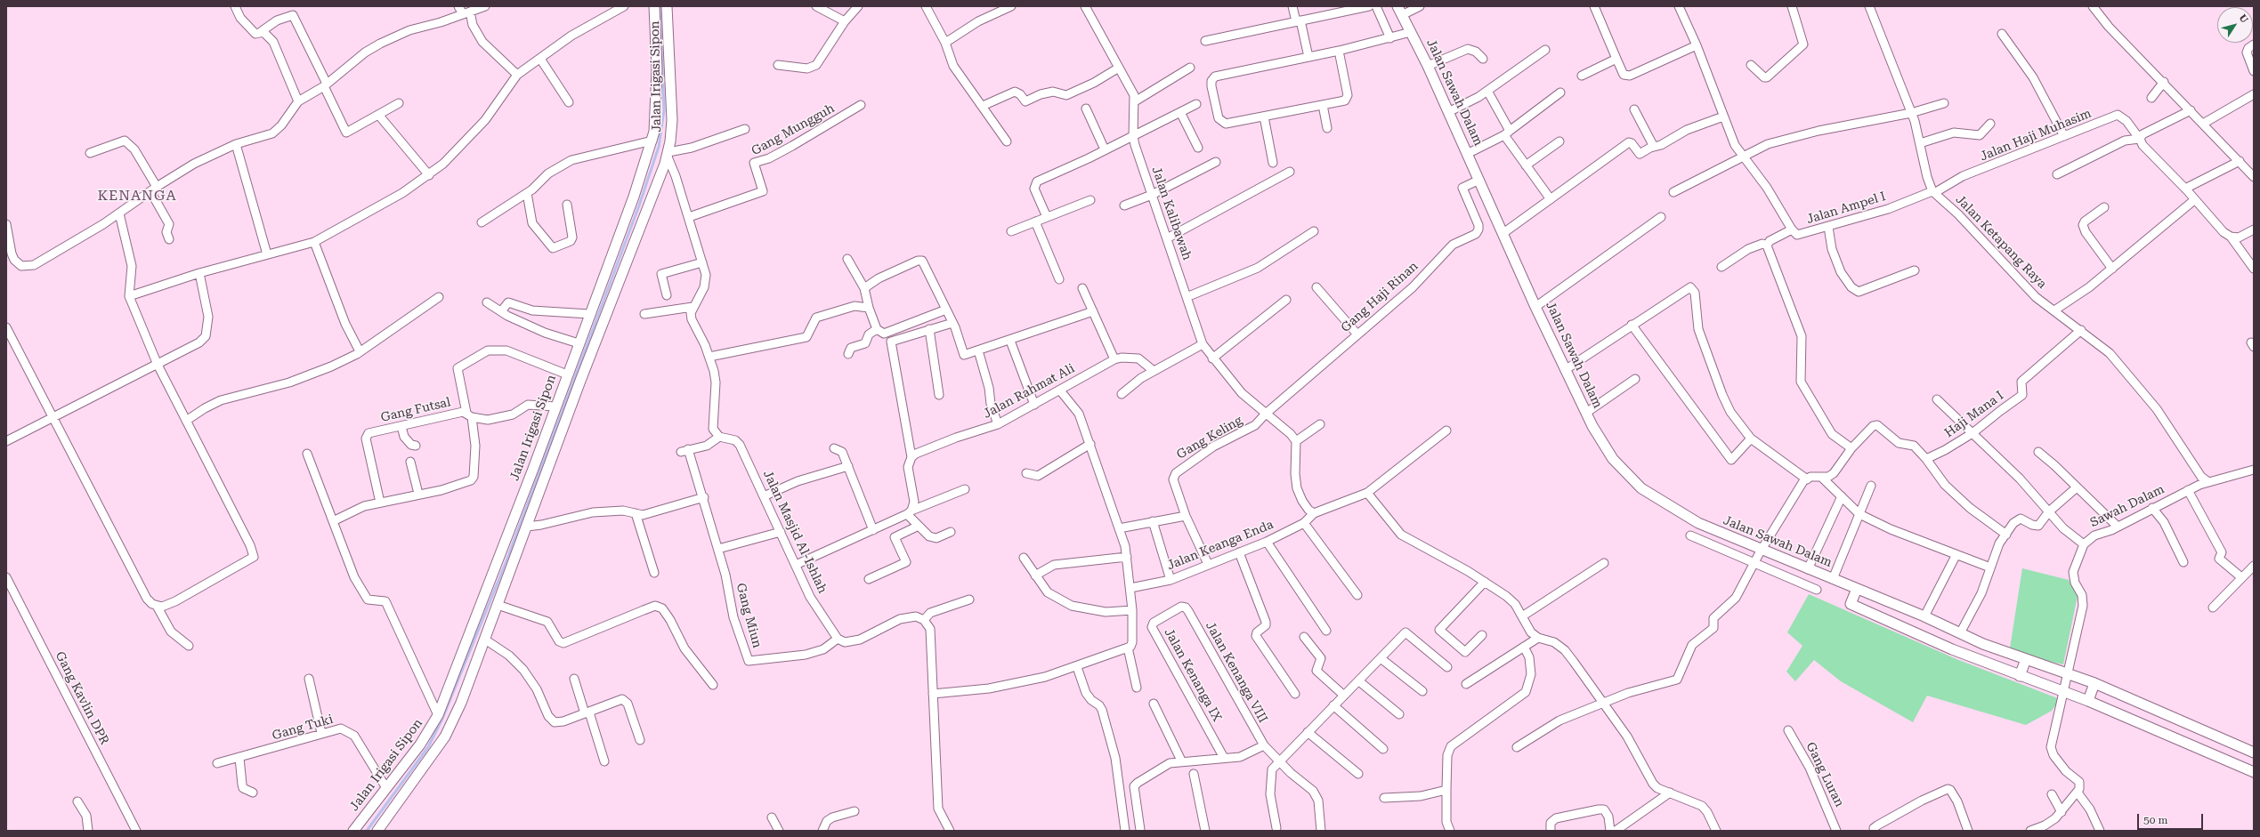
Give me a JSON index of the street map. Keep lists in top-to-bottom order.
{
  "streets": {
    "street": [
      "Jalan Irigasi Sipon",
      "Jalan Sawah Dalam",
      "Gang Mungguh",
      "Jalan Haji Muhasim",
      "Jalan Ampel I",
      "Jalan Kalibawah",
      "Jalan Ketapang Raya",
      "Gang Haji Rinan",
      "Jalan Rahmat Ali",
      "Gang Futsal",
      "Haji Mana I",
      "Gang Keling",
      "Sawah Dalam",
      "Jalan Masjid Al-Ishlah",
      "Jalan Keanga Enda",
      "Gang Miun",
      "Jalan Kenanga VIII",
      "Jalan Kenanga IX",
      "Gang Kavlin DPR",
      "Gang Tuki",
      "Gang Luran"
    ]
  },
  "crossings": [
    ["Jalan Irigasi Sipon", "Gang Futsal"],
    ["Jalan Irigasi Sipon", "Gang Tuki"],
    ["Jalan Sawah Dalam", "Gang Haji Rinan"],
    ["Jalan Haji Muhasim", "Jalan Ampel I"],
    ["Jalan Haji Muhasim", "Jalan Ketapang Raya"],
    ["Jalan Ampel I", "Jalan Ketapang Raya"],
    ["Jalan Kalibawah", "Gang Haji Rinan"],
    ["Jalan Kalibawah", "Gang Keling"],
    ["Jalan Ketapang Raya", "Haji Mana I"],
    ["Jalan Ketapang Raya", "Sawah Dalam"],
    ["Gang Haji Rinan", "Gang Keling"],
    ["Gang Keling", "Jalan Keanga Enda"],
    ["Jalan Masjid Al-Ishlah", "Gang Miun"],
    ["Jalan Kenanga VIII", "Jalan Kenanga IX"]
  ],
  "districts": ["KENANGA"],
  "scale_bar": "50 m",
  "north": "top right"
}
